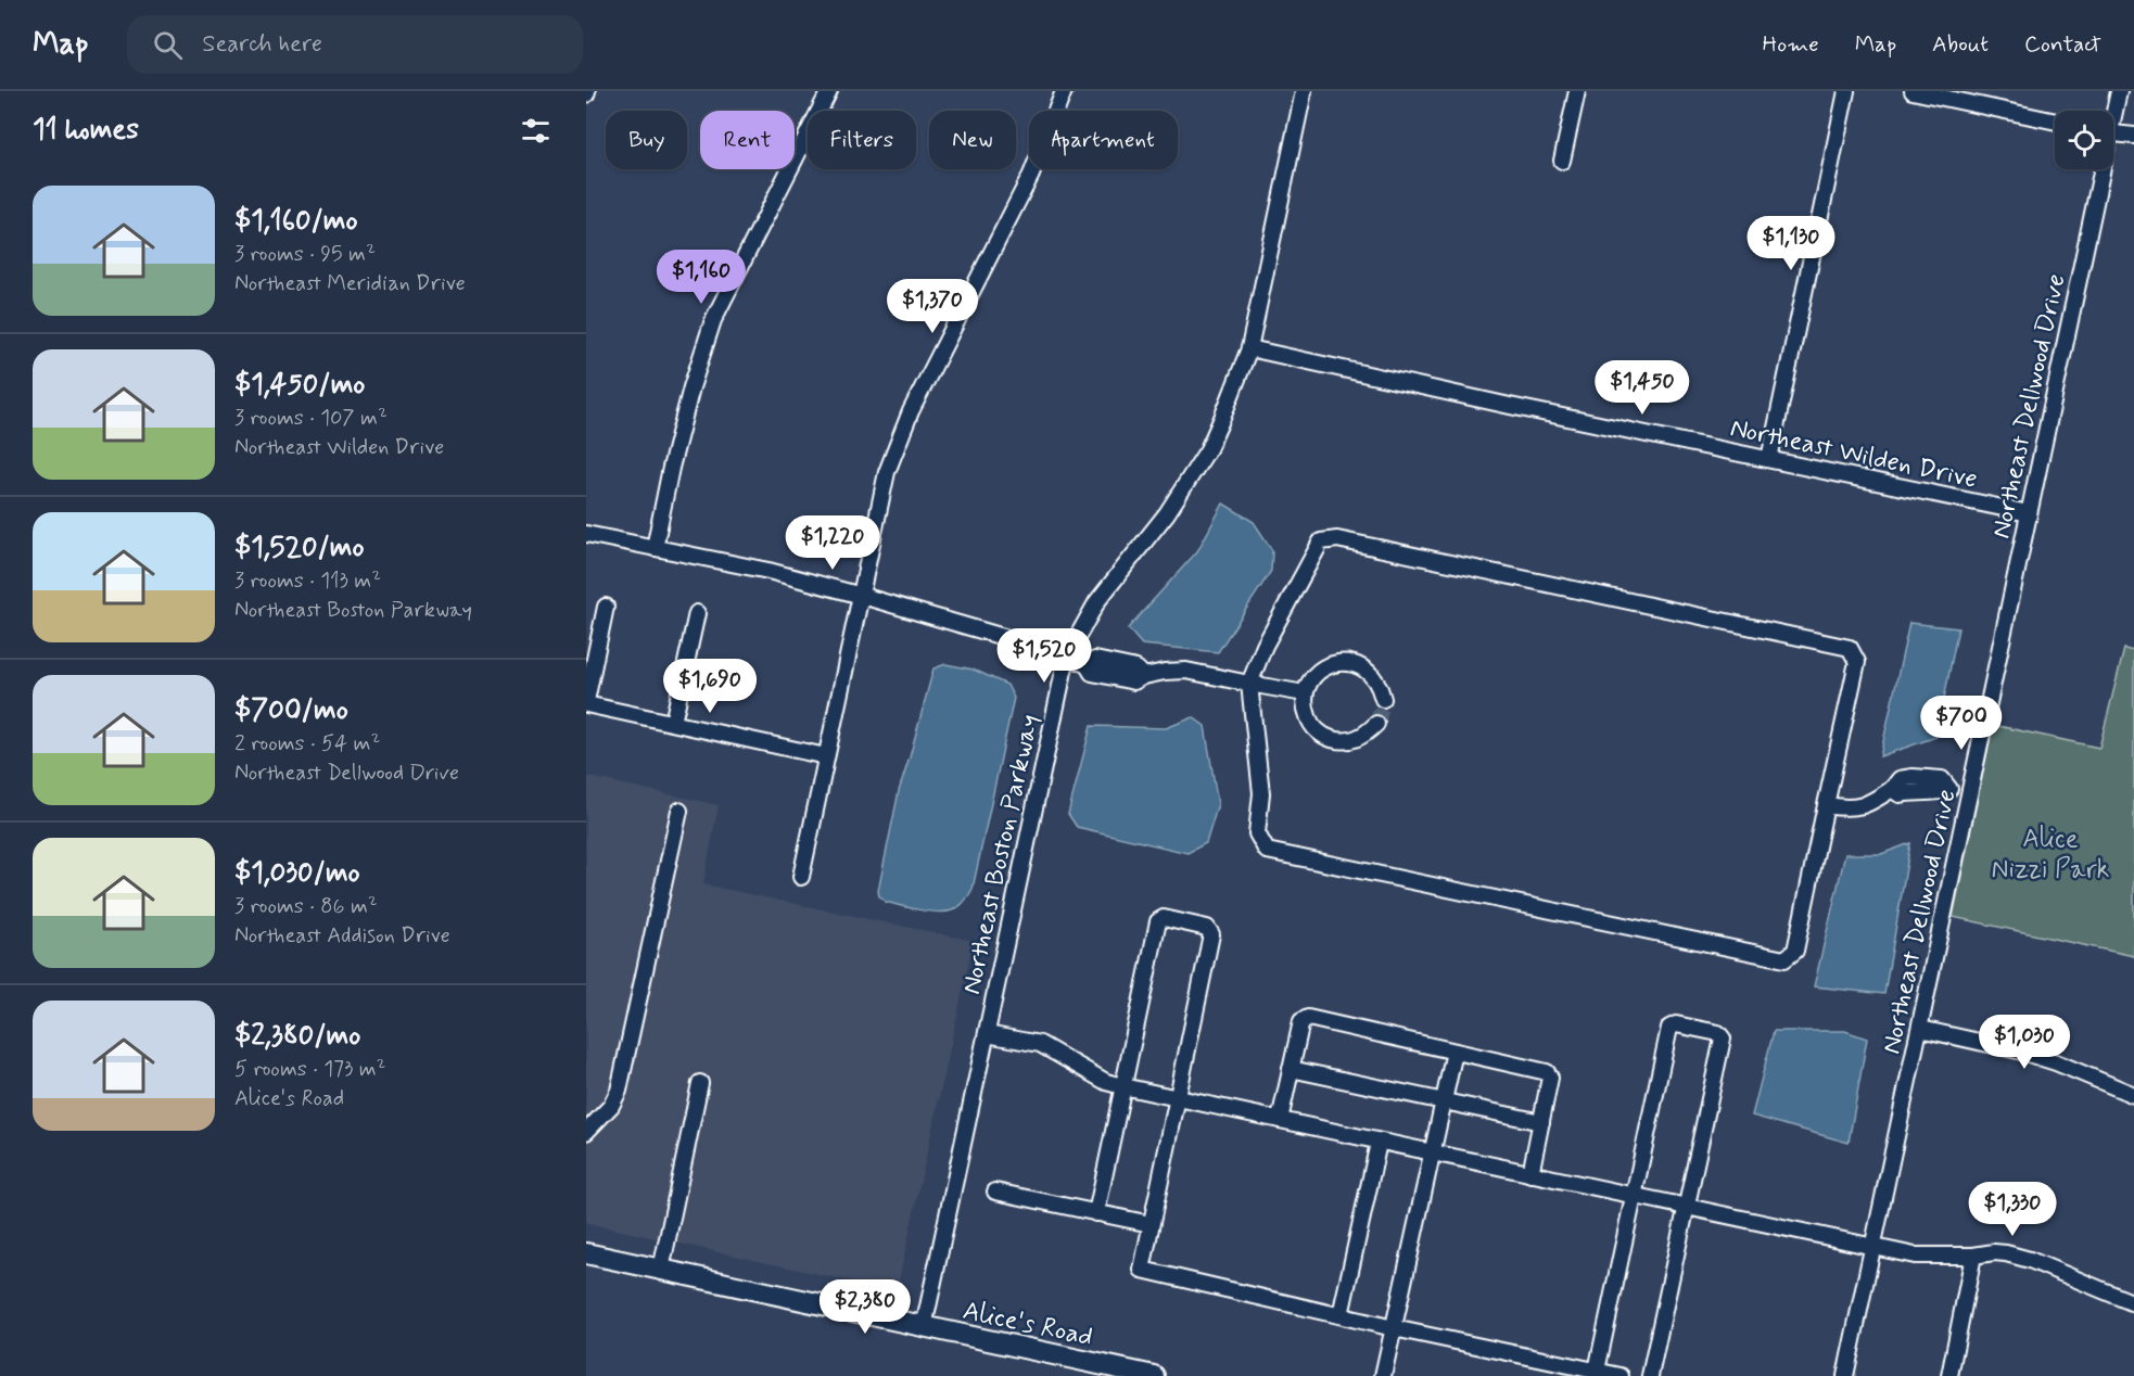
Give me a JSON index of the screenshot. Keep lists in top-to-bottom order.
{
  "streets": {
    "main road": ["Alice's Road"],
    "street": ["Northeast Dellwood Drive", "Northeast Wilden Drive", "Northeast Boston Parkway"]
  },
  "crossings": [
    ["Northeast Dellwood Drive", "Northeast Wilden Drive"],
    ["Northeast Wilden Drive", "Northeast Boston Parkway"],
    ["Northeast Boston Parkway", "Alice's Road"]
  ],
  "parks": ["Alice Nizzi Park"],
  "page": {
    "header": "Map",
    "search": "Search here",
    "nav": [
      "Home",
      "Map",
      "About",
      "Contact"
    ],
    "heading": "11 homes",
    "chip": [
      "Buy",
      "Rent",
      "Filters",
      "New",
      "Apartment"
    ],
    "list": [
      {
        "name": "$1,160/mo",
        "note": "3 rooms · 95 m² · Northeast Meridian Drive"
      },
      {
        "name": "$1,450/mo",
        "note": "3 rooms · 107 m² · Northeast Wilden Drive"
      },
      {
        "name": "$1,520/mo",
        "note": "3 rooms · 113 m² · Northeast Boston Parkway"
      },
      {
        "name": "$700/mo",
        "note": "2 rooms · 54 m² · Northeast Dellwood Drive"
      },
      {
        "name": "$1,030/mo",
        "note": "3 rooms · 86 m² · Northeast Addison Drive"
      },
      {
        "name": "$2,380/mo",
        "note": "5 rooms · 173 m² · Alice's Road"
      }
    ],
    "price": [
      "$1,130",
      "$1,160",
      "$1,370",
      "$1,450",
      "$1,220",
      "$1,520",
      "$1,690",
      "$700",
      "$1,030",
      "$1,330",
      "$2,380"
    ]
  }
}
